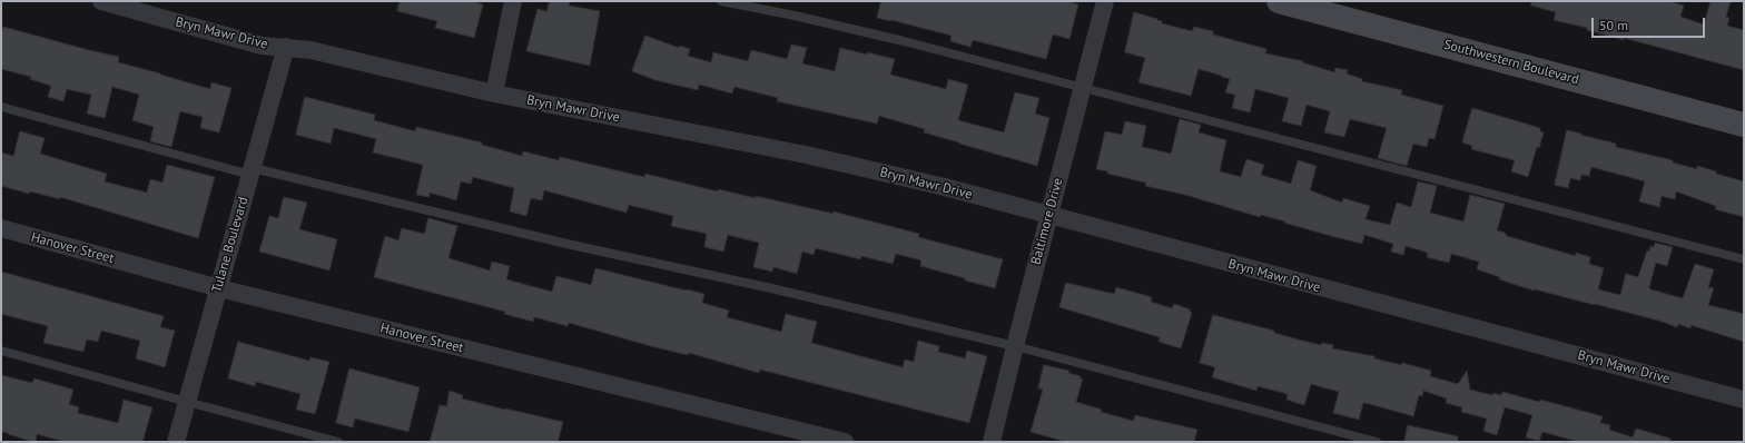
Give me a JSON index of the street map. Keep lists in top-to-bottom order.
{
  "streets": {
    "street": [
      "Bryn Mawr Drive",
      "Southwestern Boulevard",
      "Baltimore Drive",
      "Tulane Boulevard",
      "Hanover Street"
    ]
  },
  "crossings": [
    ["Bryn Mawr Drive", "Baltimore Drive"],
    ["Bryn Mawr Drive", "Tulane Boulevard"],
    ["Tulane Boulevard", "Hanover Street"]
  ],
  "scale_bar": "50 m"
}
